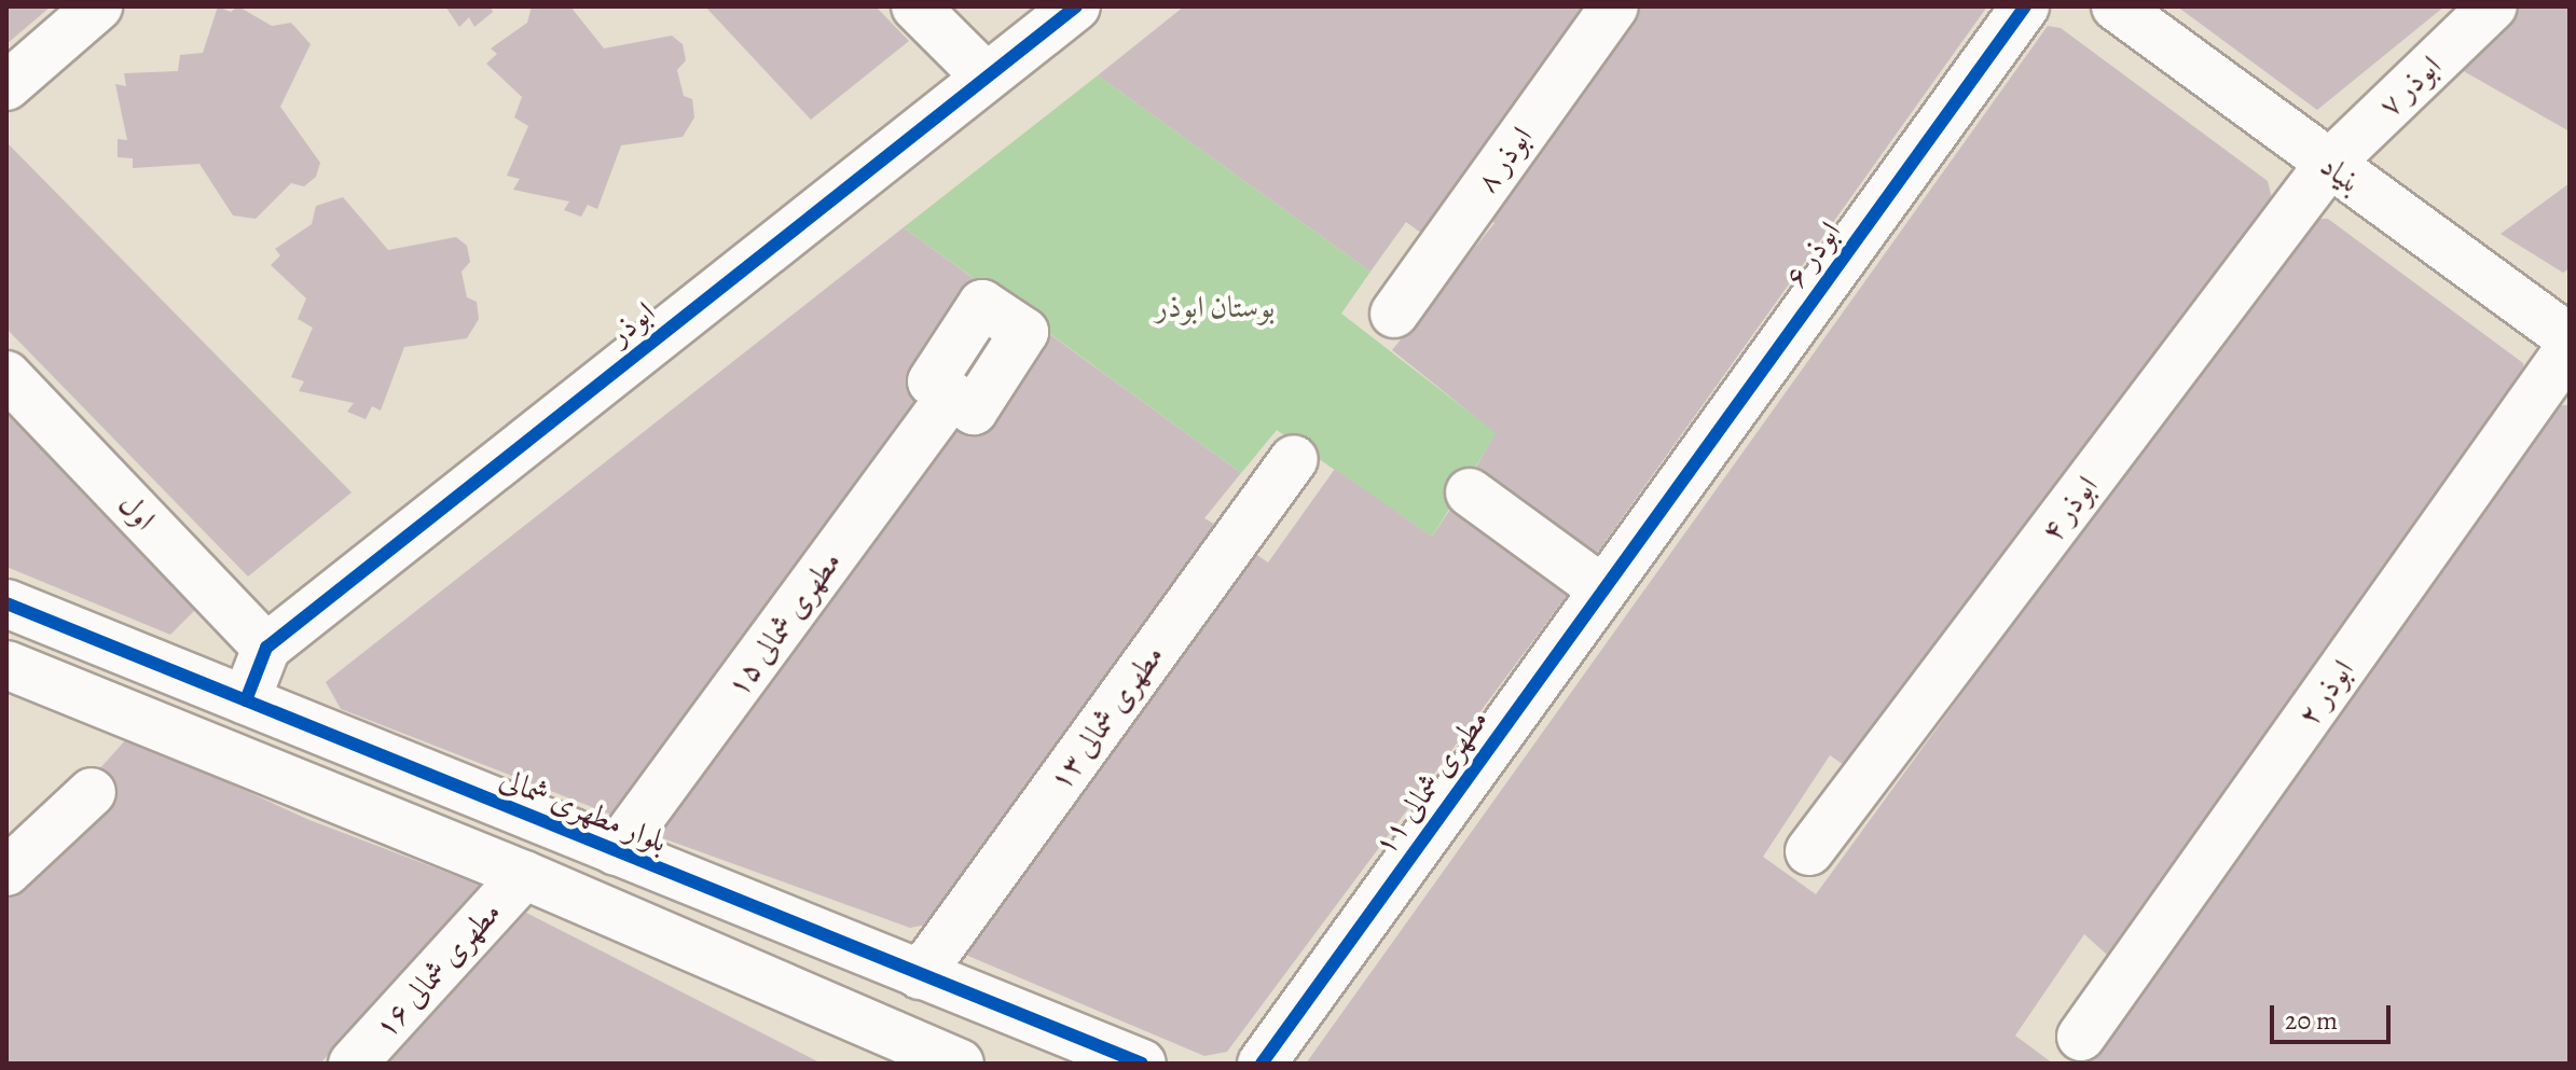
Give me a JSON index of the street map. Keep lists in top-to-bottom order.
{
  "streets": {
    "street": [
      "ابوذر ۷",
      "ابوذر ۸",
      "بنیاد",
      "ابوذر ۶",
      "ابوذر",
      "ابوذر ۴",
      "اول",
      "مطهری شمالی ۱۵",
      "ابوذر ۲",
      "مطهری شمالی ۱۳",
      "مطهری شمالی ۱۱",
      "بلوار مطهری شمالی",
      "مطهری شمالی ۱۶"
    ]
  },
  "crossings": [
    ["ابوذر ۷", "بنیاد"],
    ["ابوذر ۷", "ابوذر ۴"],
    ["بنیاد", "ابوذر ۴"],
    ["بنیاد", "ابوذر ۲"],
    ["ابوذر ۶", "مطهری شمالی ۱۱"],
    ["ابوذر", "اول"],
    ["مطهری شمالی ۱۵", "بلوار مطهری شمالی"],
    ["مطهری شمالی ۱۳", "بلوار مطهری شمالی"]
  ],
  "parks": ["بوستان ابوذر"],
  "scale_bar": "20 m"
}
